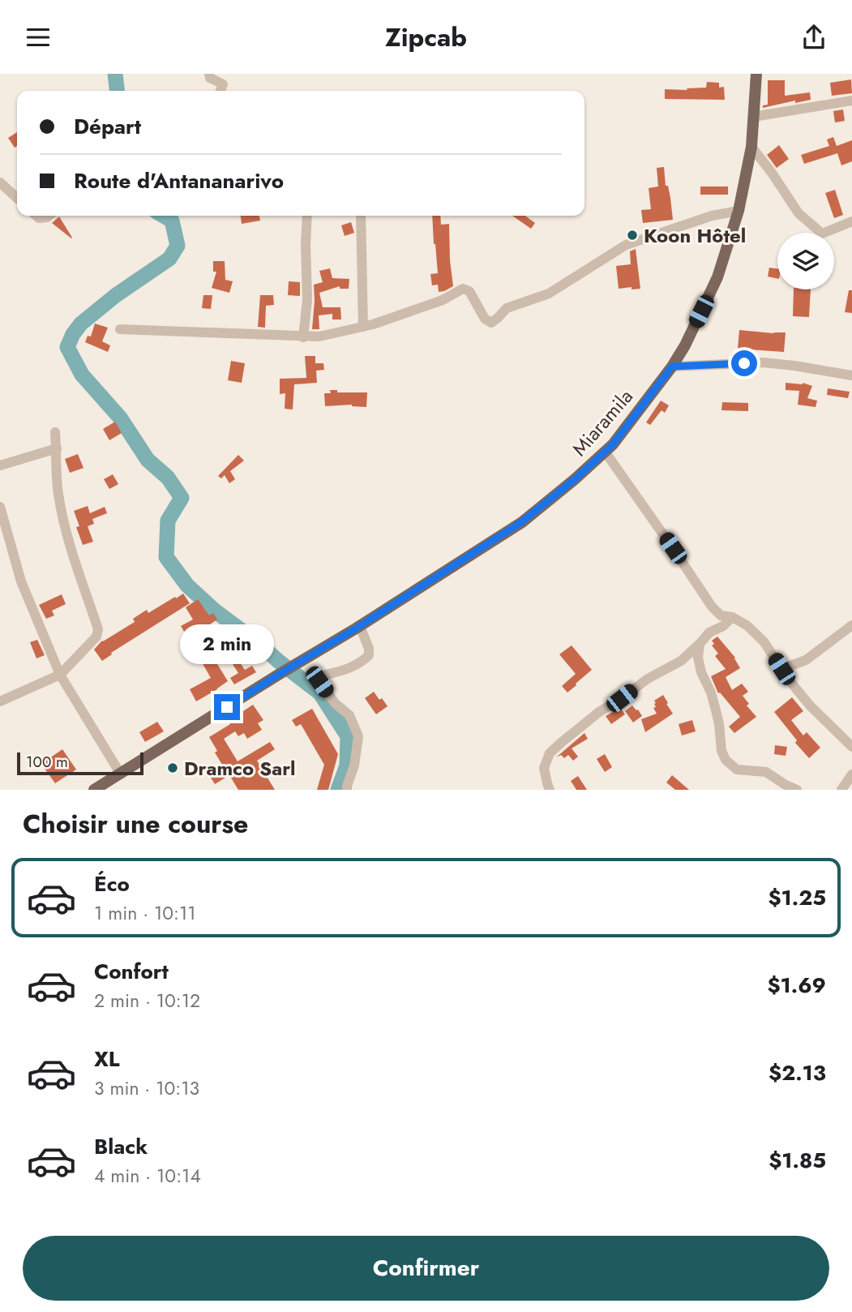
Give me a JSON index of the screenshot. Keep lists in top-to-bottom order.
{
  "streets": {
    "main road": ["Miaramila"]
  },
  "places": ["Koon Hôtel", "Dramco Sarl"],
  "scale_bar": "100 m",
  "page": {
    "header": "Zipcab",
    "banner": ["Départ", "Route d'Antananarivo"],
    "bubble": "2 min",
    "scale": "100 m",
    "heading": "Choisir une course",
    "list": [
      {
        "name": "Éco",
        "note": "1 min · 10:11",
        "value": "$1.25"
      },
      {
        "name": "Confort",
        "note": "2 min · 10:12",
        "value": "$1.69"
      },
      {
        "name": "XL",
        "note": "3 min · 10:13",
        "value": "$2.13"
      },
      {
        "name": "Black",
        "note": "4 min · 10:14",
        "value": "$1.85"
      }
    ],
    "buttons": "Confirmer"
  }
}
